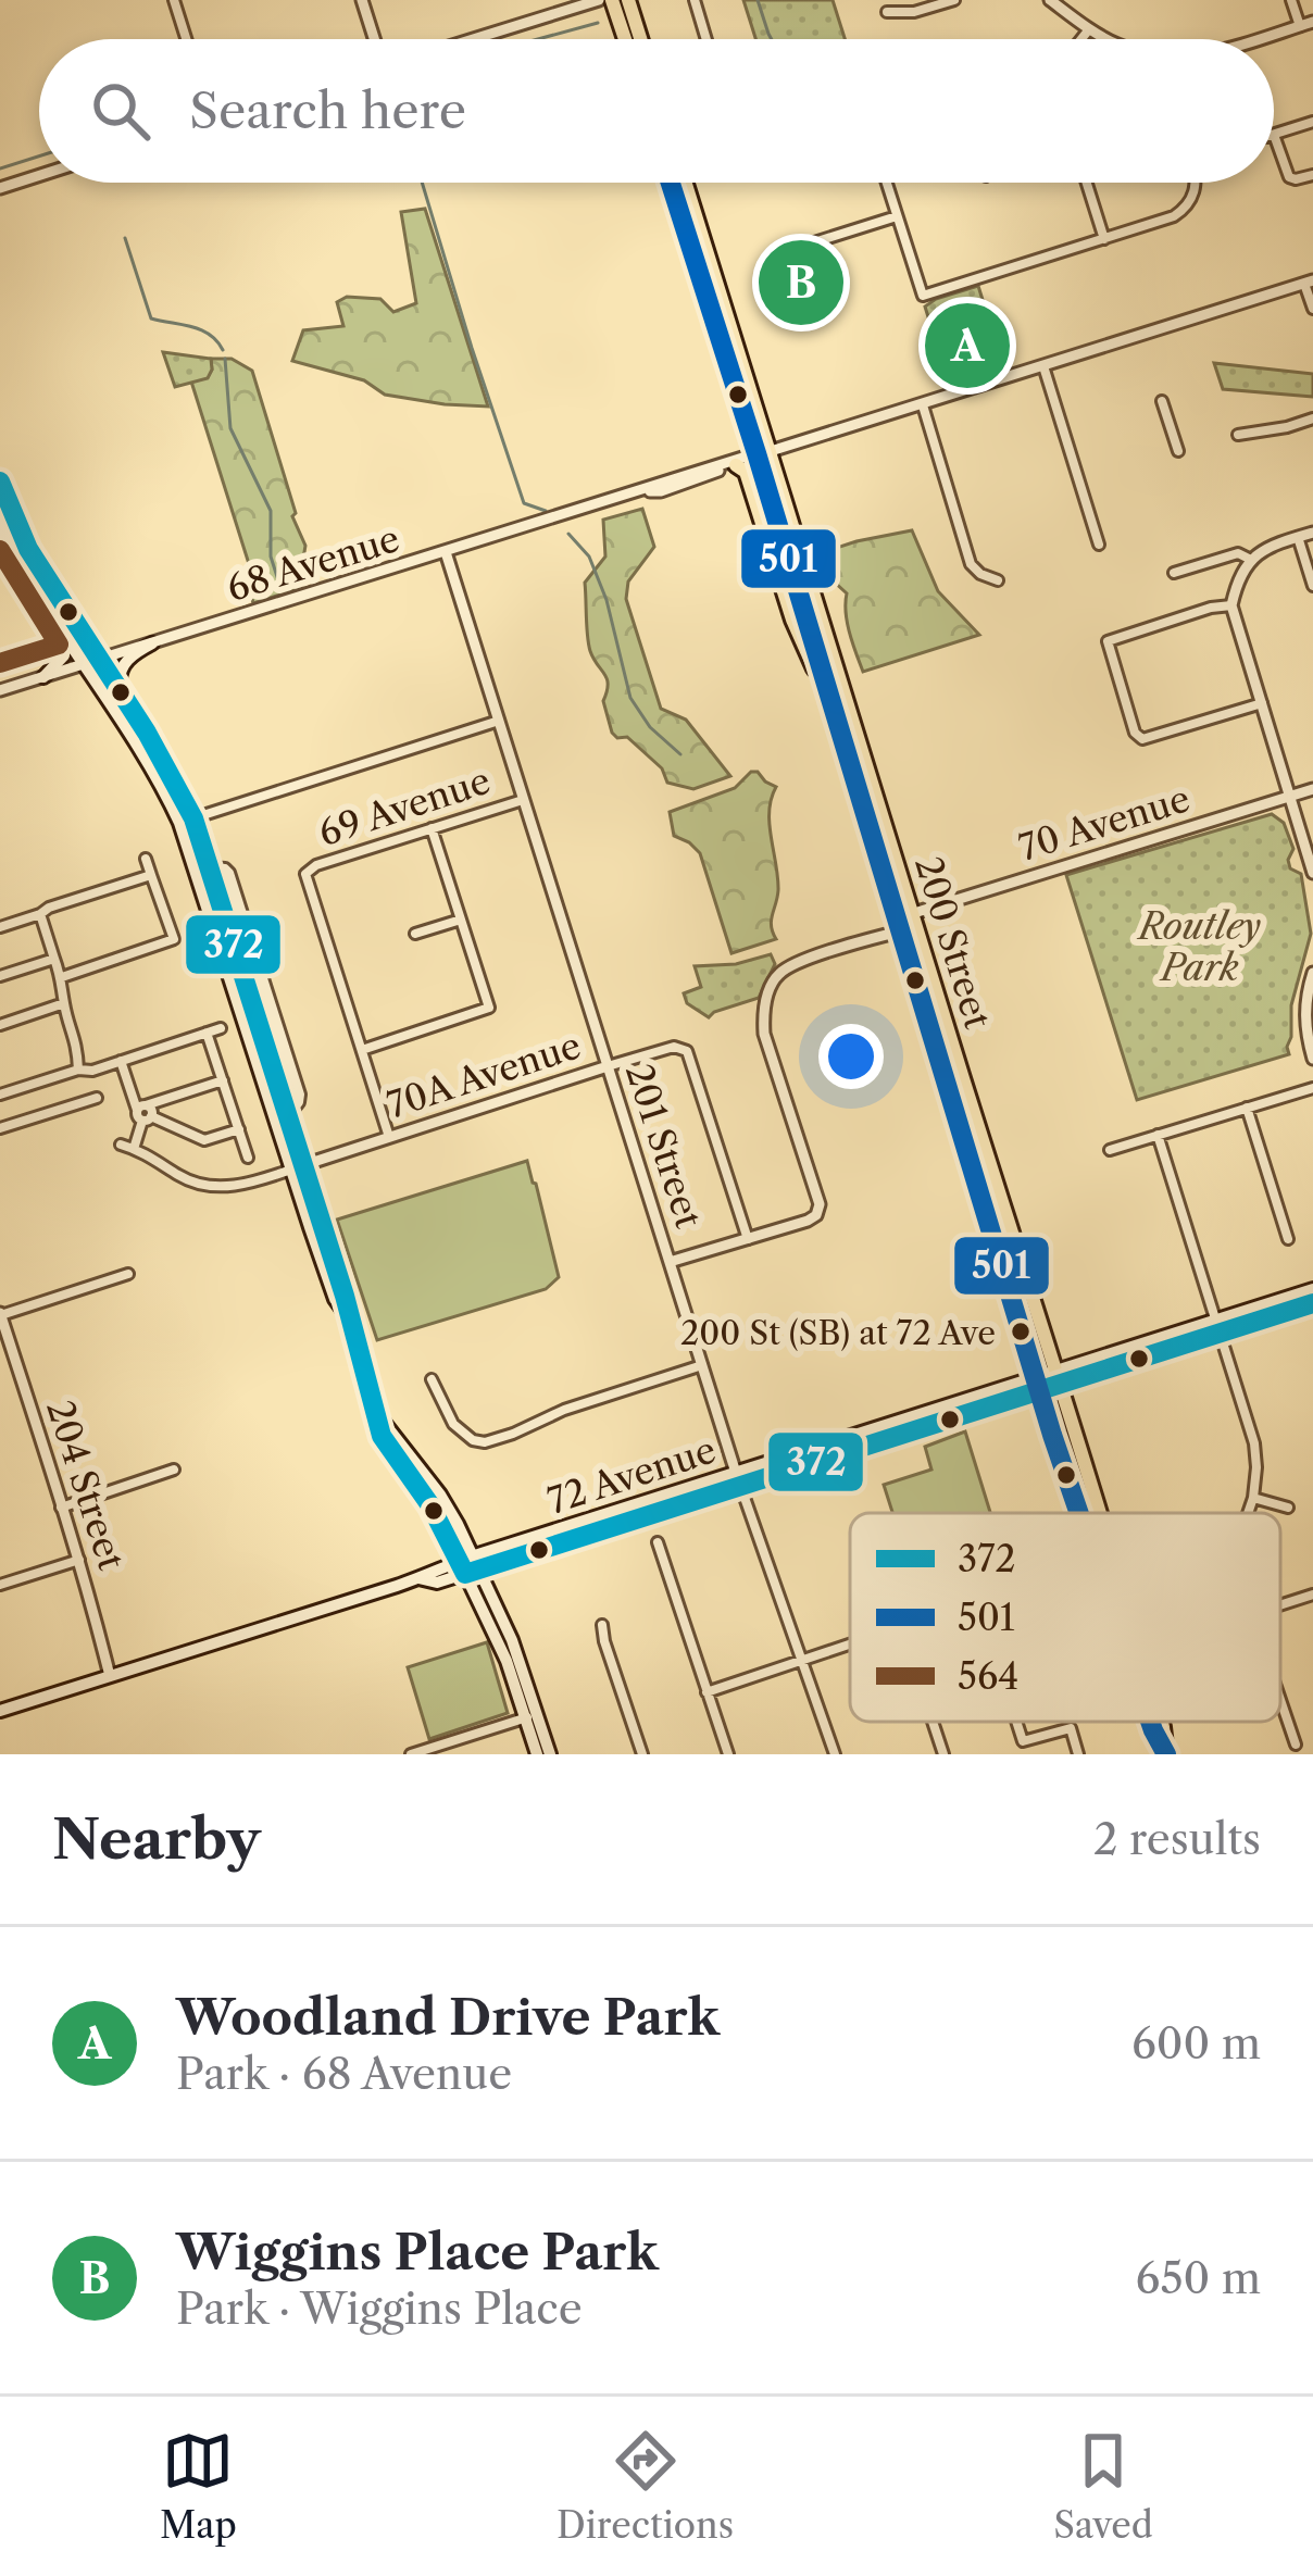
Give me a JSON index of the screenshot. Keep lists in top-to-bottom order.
{
  "streets": {
    "main road": ["200 Street", "72 Avenue"],
    "street": [
      "68 Avenue",
      "69 Avenue",
      "70 Avenue",
      "70A Avenue",
      "201 Street",
      "204 Street"
    ]
  },
  "crossings": [
    ["68 Avenue", "200 Street"],
    ["68 Avenue", "201 Street"],
    ["69 Avenue", "201 Street"],
    ["70 Avenue", "200 Street"],
    ["200 Street", "72 Avenue"],
    ["70A Avenue", "201 Street"],
    ["201 Street", "72 Avenue"],
    ["72 Avenue", "204 Street"]
  ],
  "parks": ["Routley Park"],
  "places": ["200 St (SB) at 72 Ave"],
  "lines": ["transit line 501", "transit line 372", "transit line 564"],
  "legend": ["372", "501", "564"],
  "page": {
    "search": "Search here",
    "pins": ["B", "A"],
    "heading": ["Nearby", "2 results"],
    "list": [
      {
        "mark": "A",
        "name": "Woodland Drive Park",
        "note": "Park · 68 Avenue",
        "value": "600 m"
      },
      {
        "mark": "B",
        "name": "Wiggins Place Park",
        "note": "Park · Wiggins Place",
        "value": "650 m"
      }
    ],
    "nav": ["Map", "Directions", "Saved"]
  }
}
